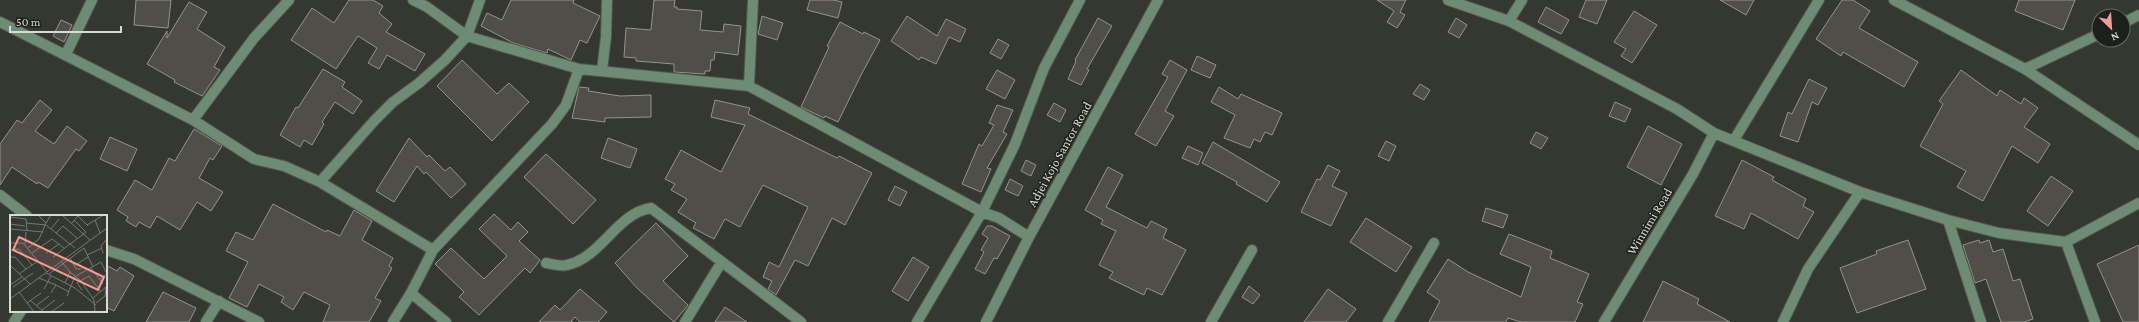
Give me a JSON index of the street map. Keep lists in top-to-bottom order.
{
  "streets": {
    "street": ["Adjei Kojo Santor Road", "Winnimi Road"]
  },
  "scale_bar": "50 m",
  "north": "bottom right"
}
